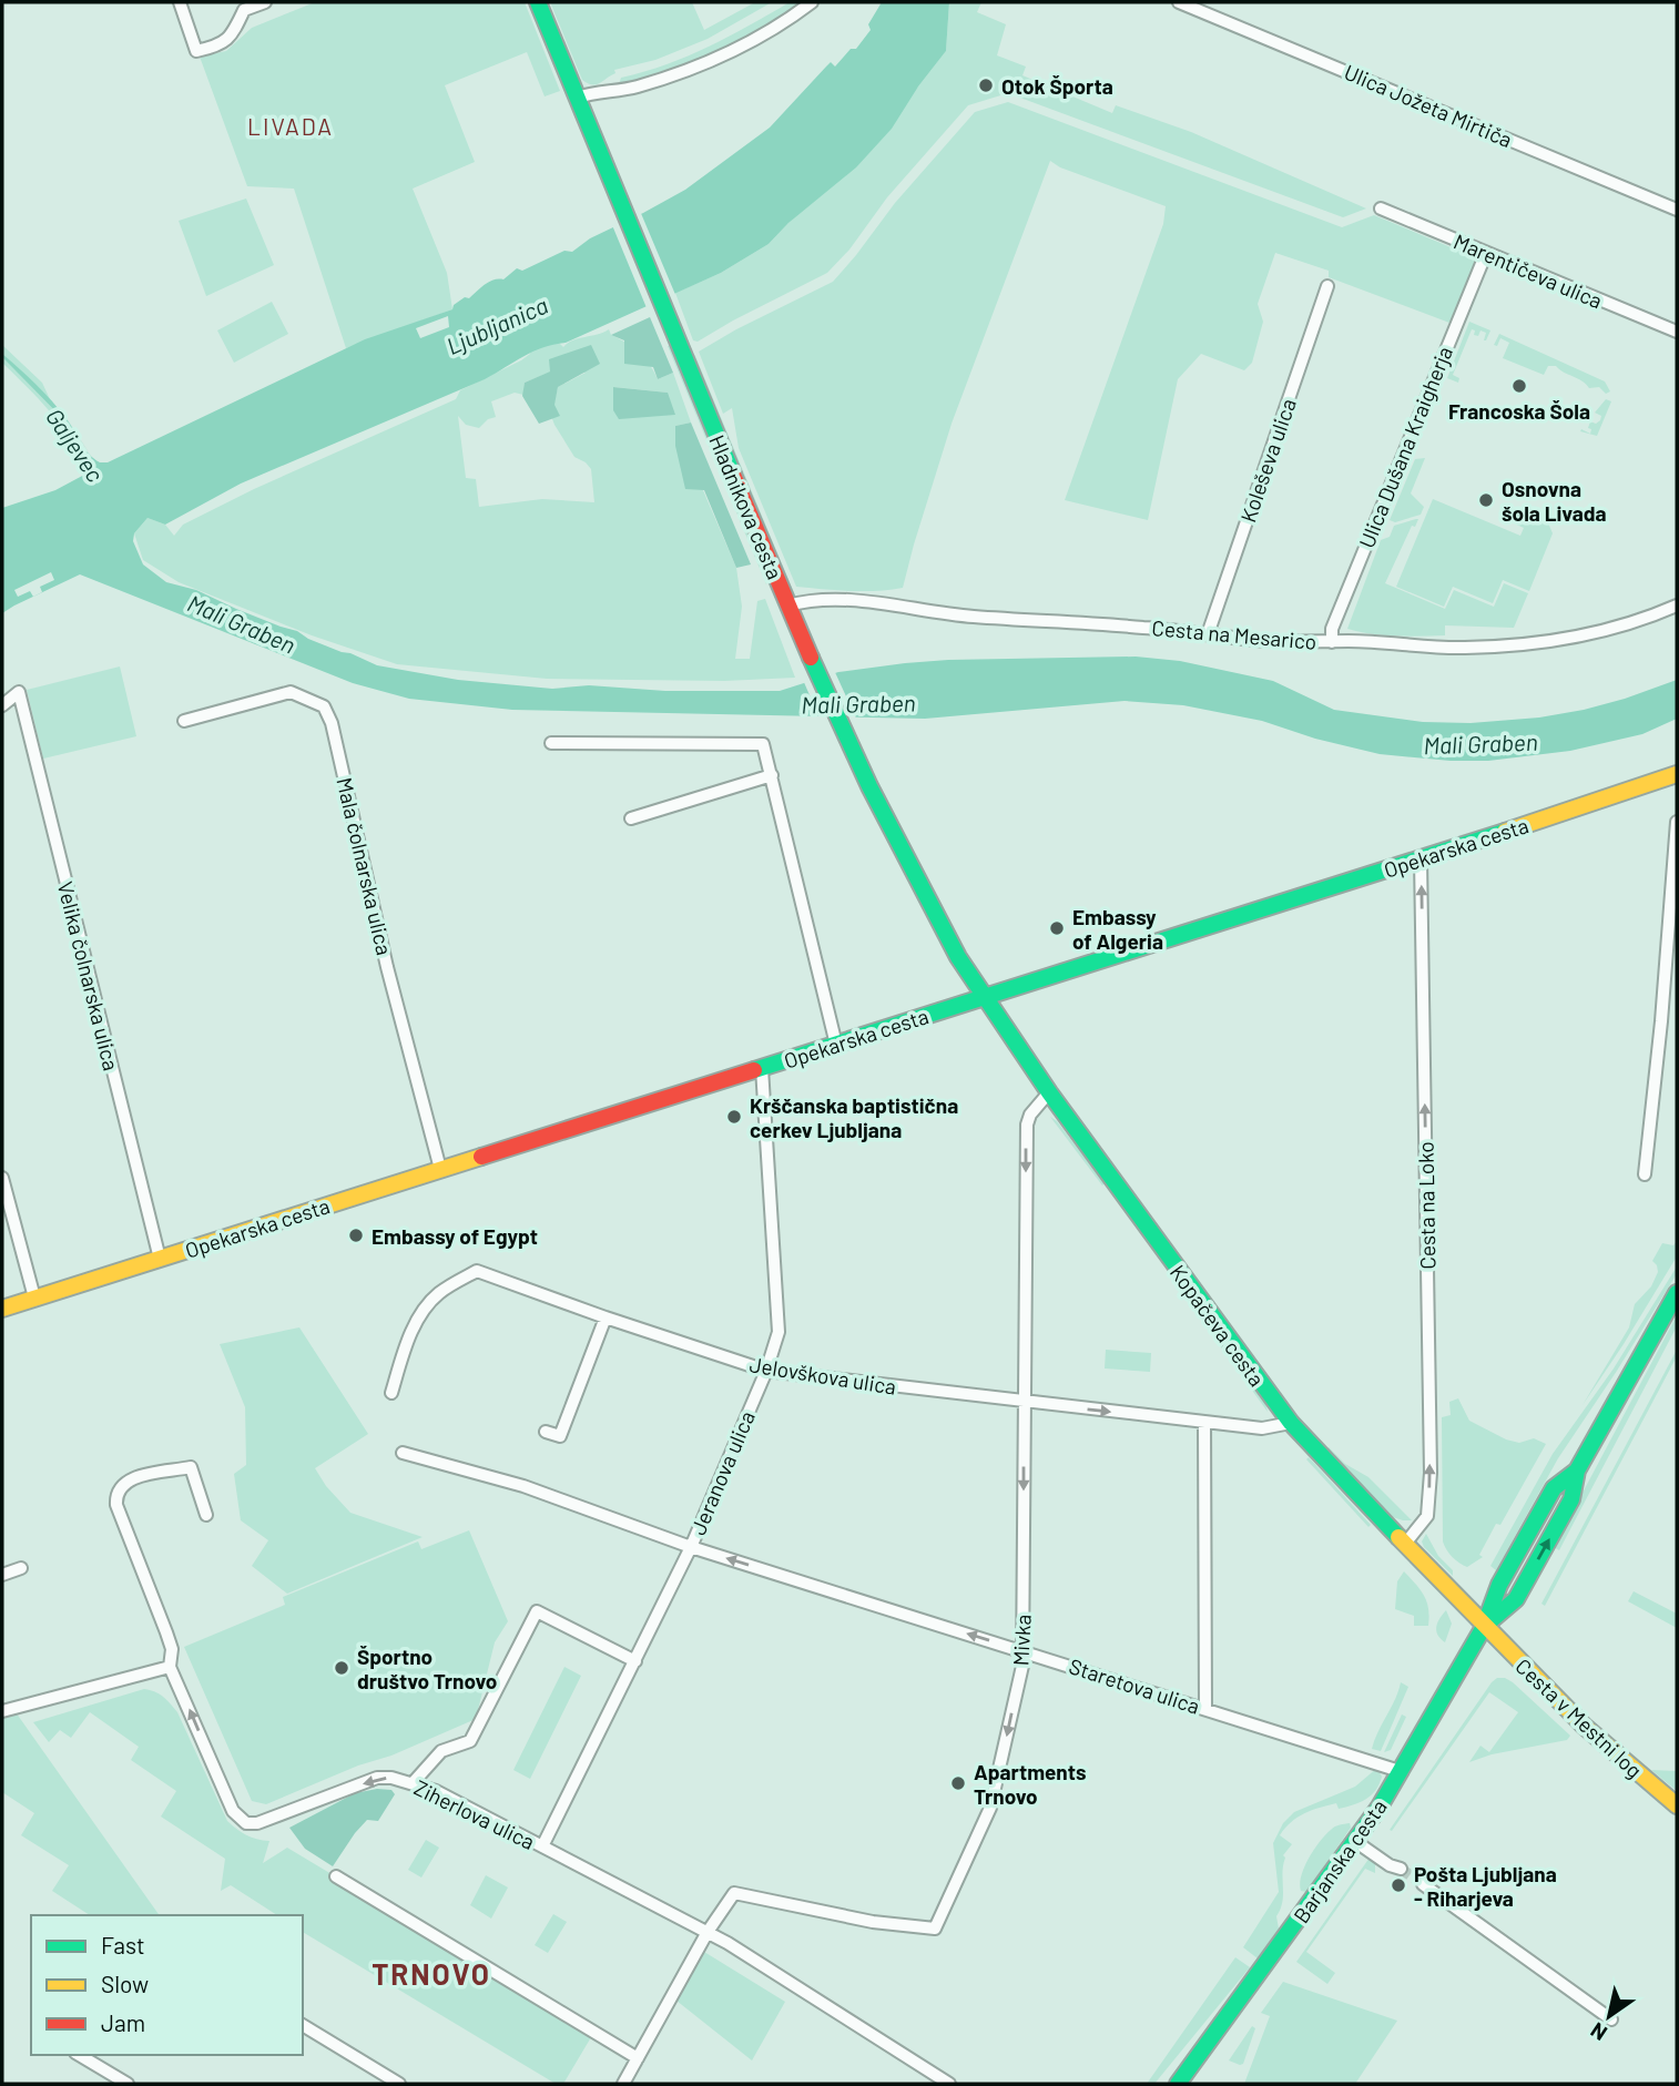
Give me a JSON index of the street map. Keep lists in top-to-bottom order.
{
  "streets": {
    "main road": [
      "Hladnikova cesta",
      "Opekarska cesta",
      "Kopačeva cesta",
      "Cesta v Mestni log",
      "Barjanska cesta"
    ],
    "street": [
      "Ulica Jožeta Mirtiča",
      "Marentičeva ulica",
      "Ulica Dušana Kraigherja",
      "Koleševa ulica",
      "Cesta na Mesarico",
      "Mala čolnarska ulica",
      "Velika čolnarska ulica",
      "Cesta na Loko",
      "Jelovškova ulica",
      "Jeranova ulica",
      "Mivka",
      "Staretova ulica",
      "Ziherlova ulica"
    ]
  },
  "crossings": [
    ["Marentičeva ulica", "Ulica Dušana Kraigherja"],
    ["Ulica Dušana Kraigherja", "Cesta na Mesarico"],
    ["Koleševa ulica", "Cesta na Mesarico"],
    ["Hladnikova cesta", "Cesta na Mesarico"],
    ["Hladnikova cesta", "Opekarska cesta"],
    ["Hladnikova cesta", "Kopačeva cesta"],
    ["Opekarska cesta", "Mala čolnarska ulica"],
    ["Opekarska cesta", "Velika čolnarska ulica"],
    ["Opekarska cesta", "Cesta na Loko"],
    ["Opekarska cesta", "Kopačeva cesta"],
    ["Opekarska cesta", "Jeranova ulica"],
    ["Cesta na Loko", "Kopačeva cesta"],
    ["Kopačeva cesta", "Jelovškova ulica"],
    ["Kopačeva cesta", "Mivka"],
    ["Kopačeva cesta", "Cesta v Mestni log"],
    ["Kopačeva cesta", "Barjanska cesta"],
    ["Jelovškova ulica", "Jeranova ulica"],
    ["Jelovškova ulica", "Mivka"],
    ["Jeranova ulica", "Staretova ulica"],
    ["Jeranova ulica", "Ziherlova ulica"],
    ["Mivka", "Staretova ulica"],
    ["Mivka", "Ziherlova ulica"],
    ["Staretova ulica", "Barjanska cesta"],
    ["Cesta v Mestni log", "Barjanska cesta"]
  ],
  "one_way": ["Cesta na Loko", "Mivka"],
  "districts": ["LIVADA", "TRNOVO"],
  "water": ["Ljubljanica", "Galjevec", "Mali Graben"],
  "places": [
    "Otok Športa",
    "Francoska Šola",
    "Osnovna šola Livada",
    "Embassy of Algeria",
    "Krščanska baptistična cerkev Ljubljana",
    "Embassy of Egypt",
    "Športno društvo Trnovo",
    "Apartments Trnovo",
    "Pošta Ljubljana - Riharjeva"
  ],
  "legend": ["Fast", "Slow", "Jam"],
  "north": "bottom left"
}
